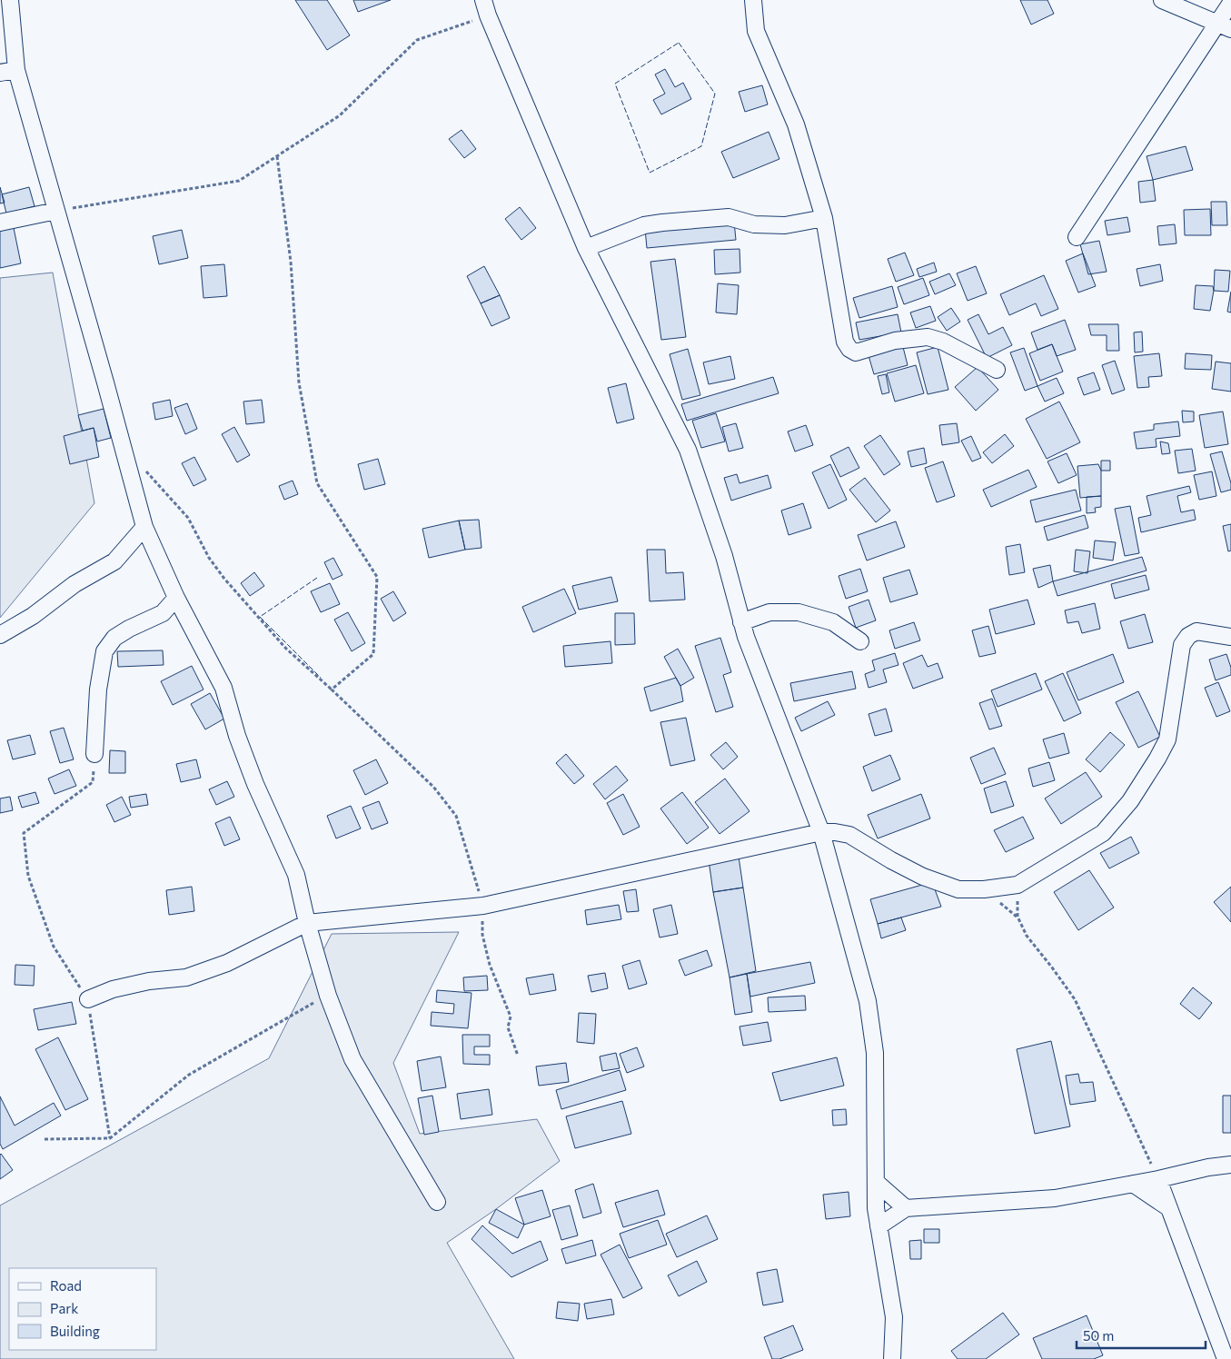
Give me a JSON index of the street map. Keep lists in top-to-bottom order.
{
  "legend": ["Road", "Park", "Building"],
  "scale_bar": "50 m"
}
